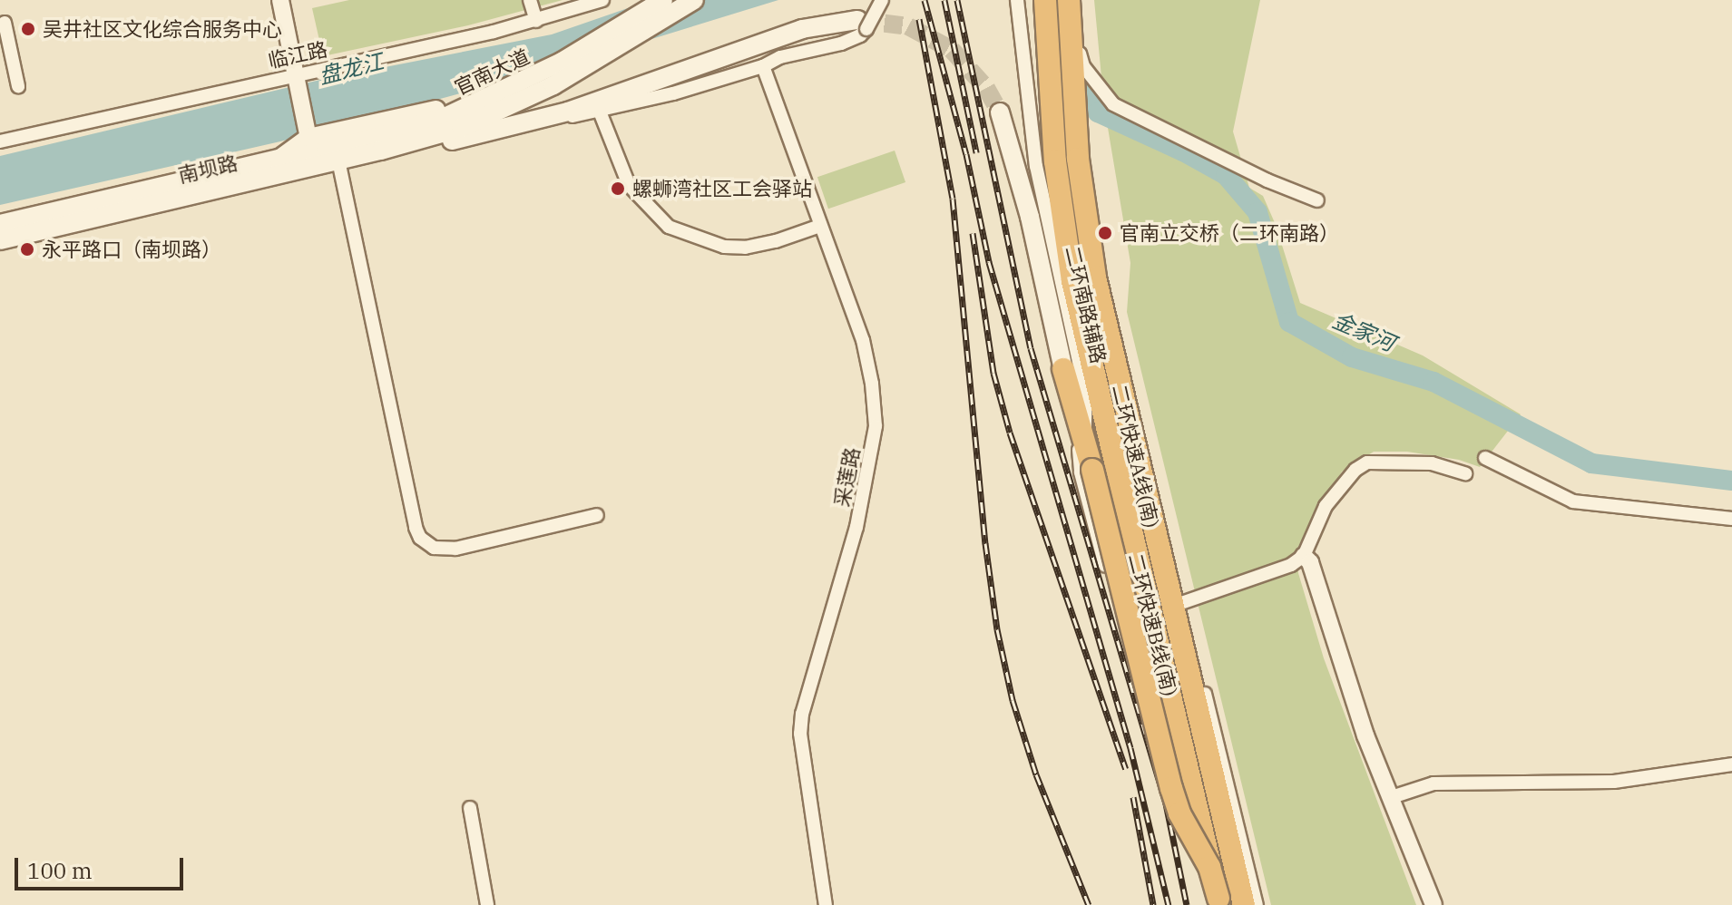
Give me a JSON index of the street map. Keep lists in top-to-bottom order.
{
  "streets": {
    "highway": ["二环快速A线(南)", "二环快速B线(南)"],
    "main road": ["官南大道", "南坝路"],
    "street": ["临江路", "二环南路辅路", "采莲路"]
  },
  "crossings": [
    ["官南大道", "南坝路"],
    ["二环南路辅路", "二环快速B线(南)"]
  ],
  "water": ["盘龙江", "金家河"],
  "places": [
    "吴井社区文化综合服务中心",
    "螺蛳湾社区工会驿站",
    "官南立交桥（二环南路）",
    "永平路口（南坝路）"
  ],
  "scale_bar": "100 m"
}
